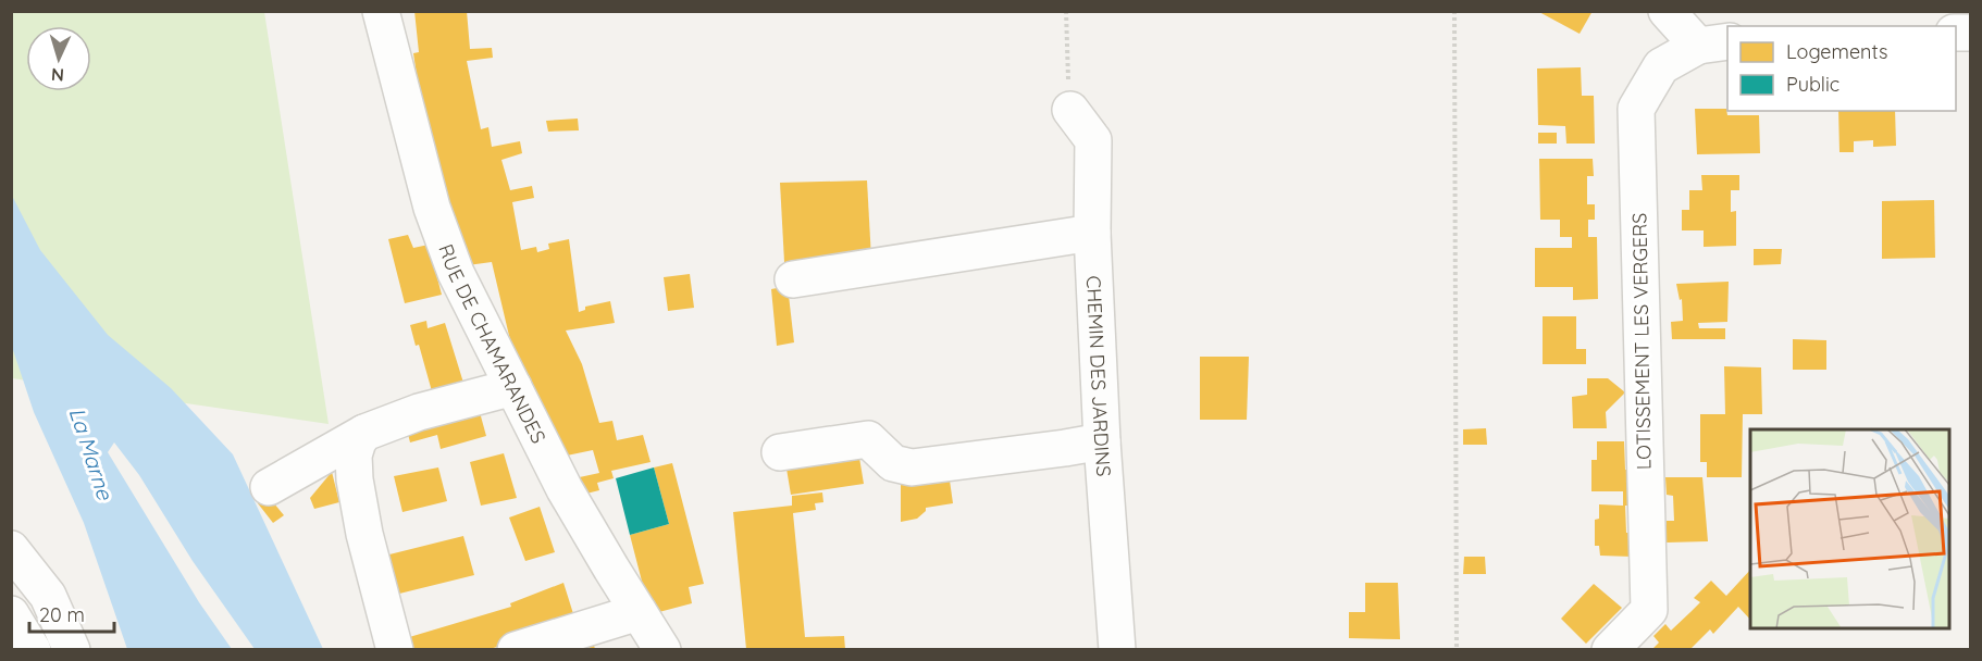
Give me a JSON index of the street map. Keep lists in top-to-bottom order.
{
  "streets": {
    "street": ["LOTISSEMENT LES VERGERS", "RUE DE CHAMARANDES", "CHEMIN DES JARDINS"]
  },
  "water": ["La Marne"],
  "legend": ["Logements", "Public"],
  "scale_bar": "20 m",
  "north": "bottom"
}
